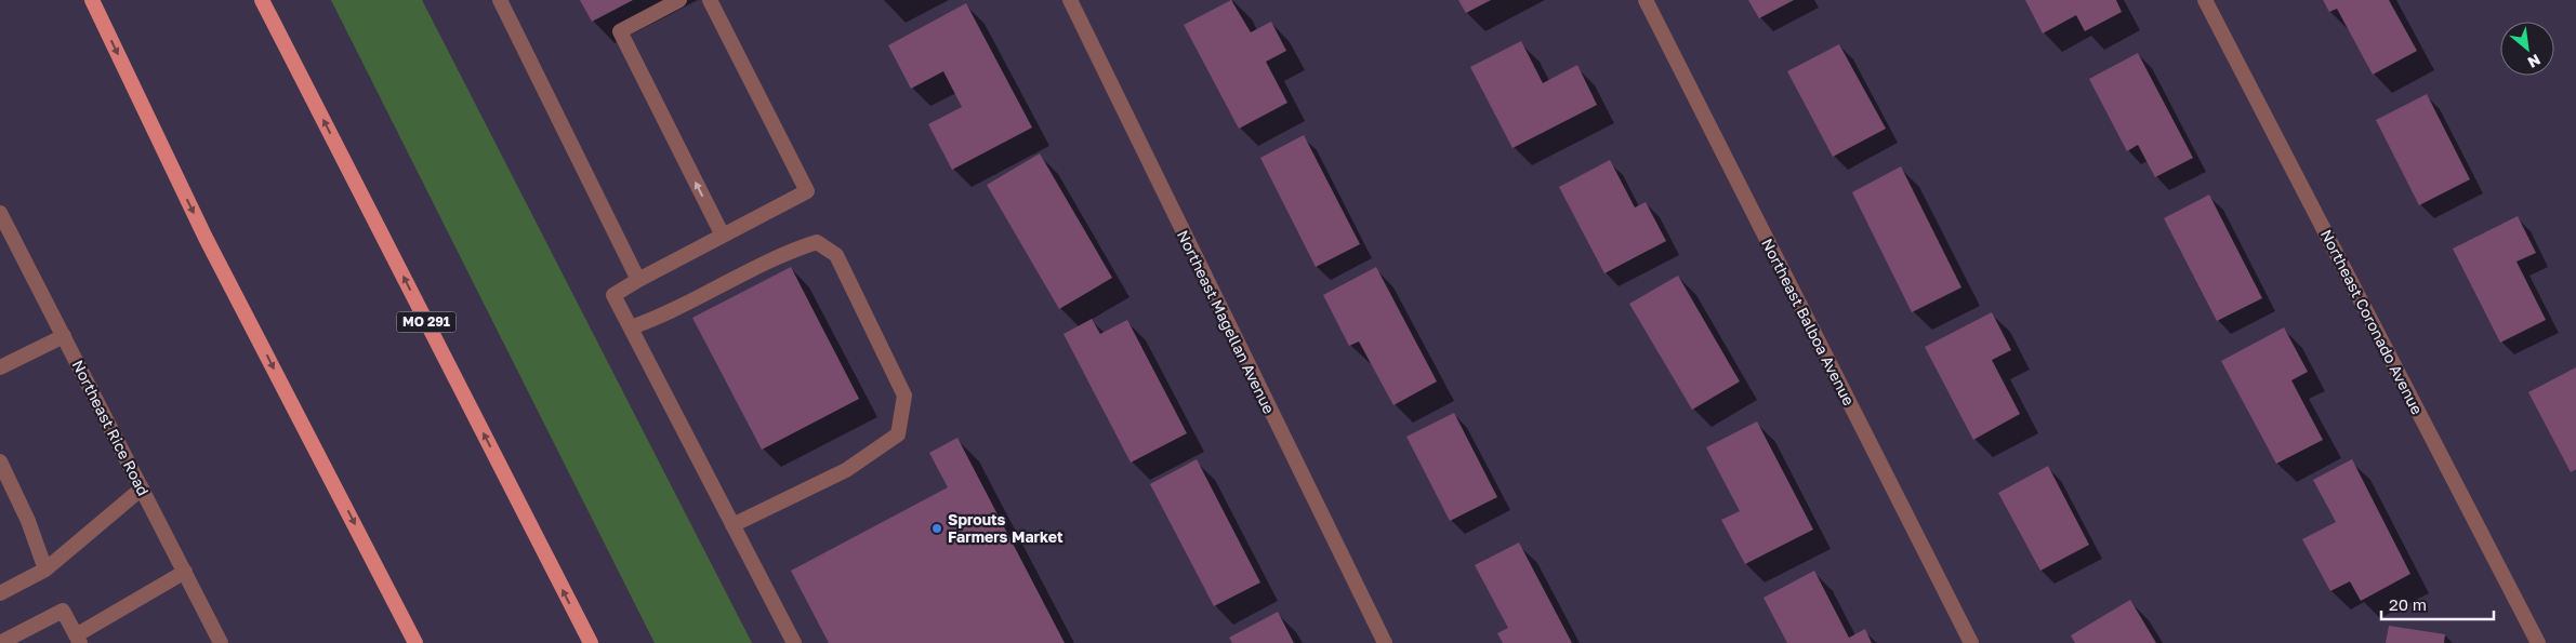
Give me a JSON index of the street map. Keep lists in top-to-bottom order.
{
  "streets": {
    "main road": ["MO 291"],
    "street": [
      "Northeast Magellan Avenue",
      "Northeast Balboa Avenue",
      "Northeast Coronado Avenue",
      "Northeast Rice Road"
    ]
  },
  "places": ["Sprouts Farmers Market"],
  "scale_bar": "20 m",
  "north": "bottom right"
}
